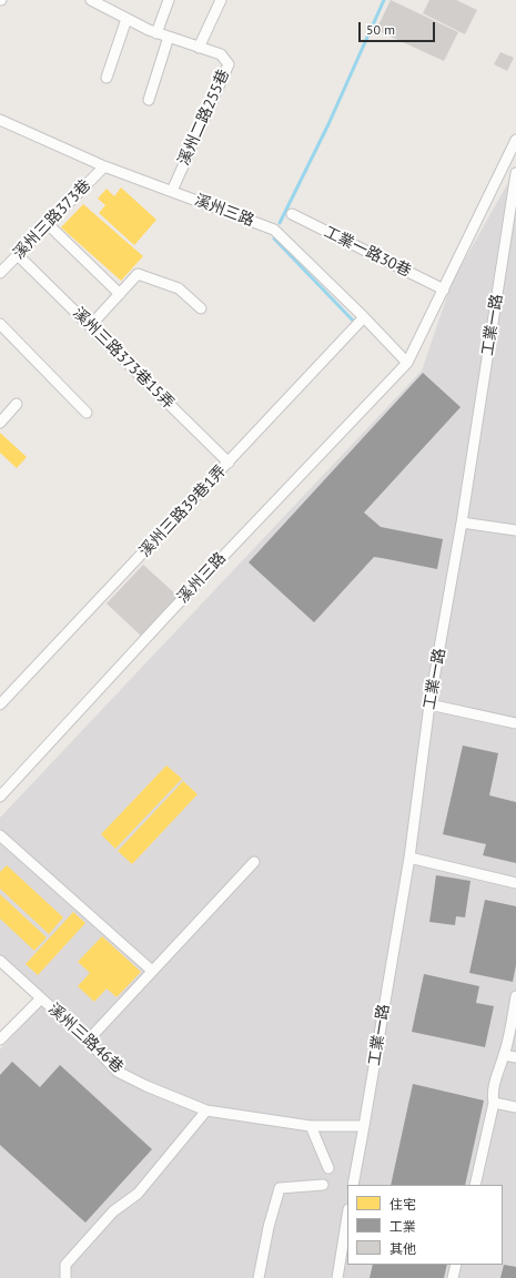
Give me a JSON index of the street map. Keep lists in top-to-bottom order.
{
  "streets": {
    "street": [
      "溪州二路255巷",
      "溪州三路",
      "溪州三路373巷",
      "工業一路30巷",
      "工業一路",
      "溪州三路373巷15弄",
      "溪州三路39巷1弄",
      "溪州三路46巷"
    ]
  },
  "crossings": [
    ["溪州二路255巷", "溪州三路"],
    ["溪州三路", "溪州三路373巷"],
    ["溪州三路", "工業一路30巷"],
    ["溪州三路", "溪州三路39巷1弄"],
    ["溪州三路373巷", "溪州三路373巷15弄"],
    ["工業一路", "溪州三路46巷"],
    ["溪州三路373巷15弄", "溪州三路39巷1弄"]
  ],
  "legend": ["住宅", "工業", "其他"],
  "scale_bar": "50 m"
}
